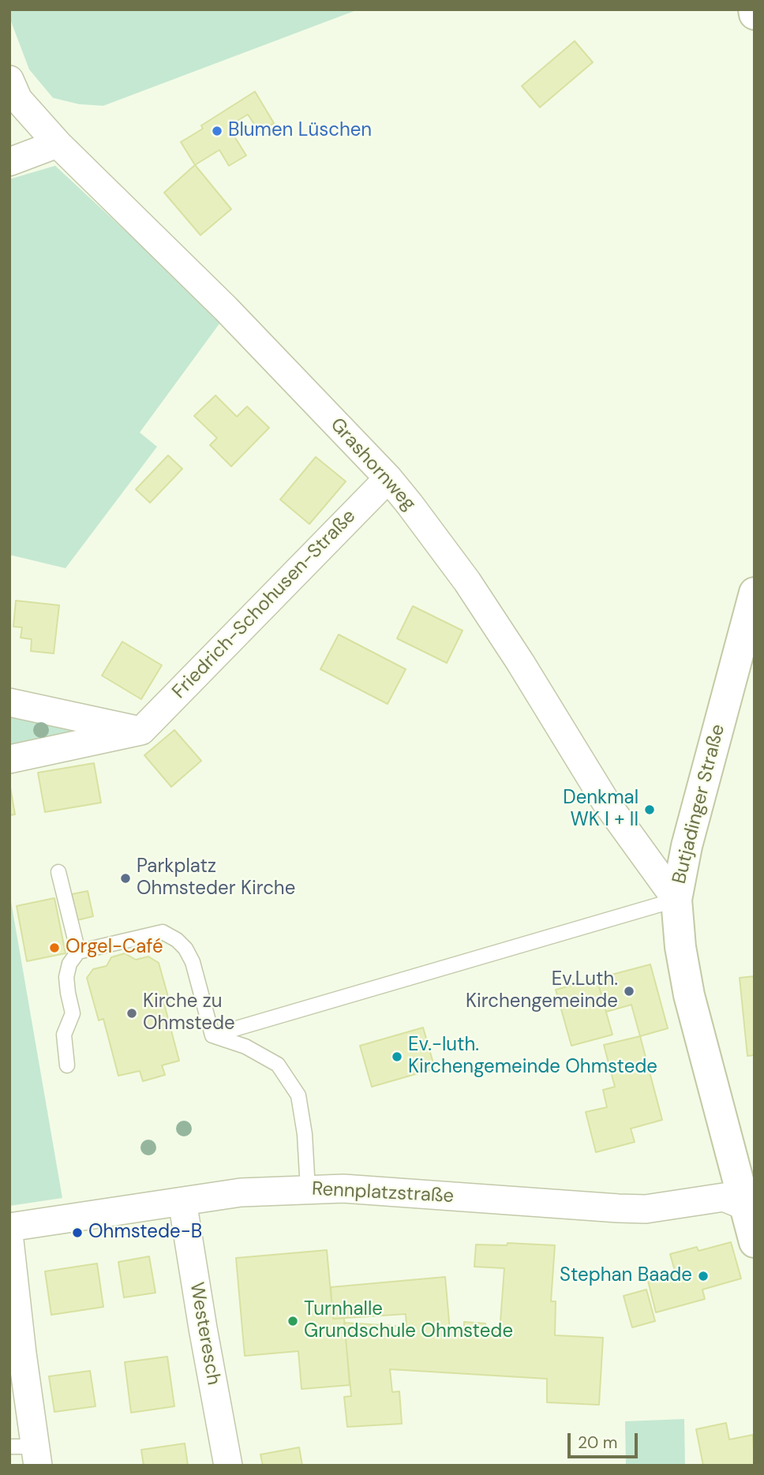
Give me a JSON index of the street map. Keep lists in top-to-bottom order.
{
  "streets": {
    "street": [
      "Grashornweg",
      "Friedrich-Schohusen-Straße",
      "Butjadinger Straße",
      "Rennplatzstraße",
      "Westeresch"
    ]
  },
  "crossings": [
    ["Grashornweg", "Friedrich-Schohusen-Straße"],
    ["Grashornweg", "Butjadinger Straße"],
    ["Butjadinger Straße", "Rennplatzstraße"],
    ["Rennplatzstraße", "Westeresch"]
  ],
  "places": [
    "Blumen Lüschen",
    "Denkmal WK I + II",
    "Parkplatz Ohmsteder Kirche",
    "Orgel-Café",
    "Ev.Luth. Kirchengemeinde",
    "Kirche zu Ohmstede",
    "Ev.-luth. Kirchengemeinde Ohmstede",
    "Ohmstede-B",
    "Stephan Baade",
    "Turnhalle Grundschule Ohmstede"
  ],
  "scale_bar": "20 m"
}
